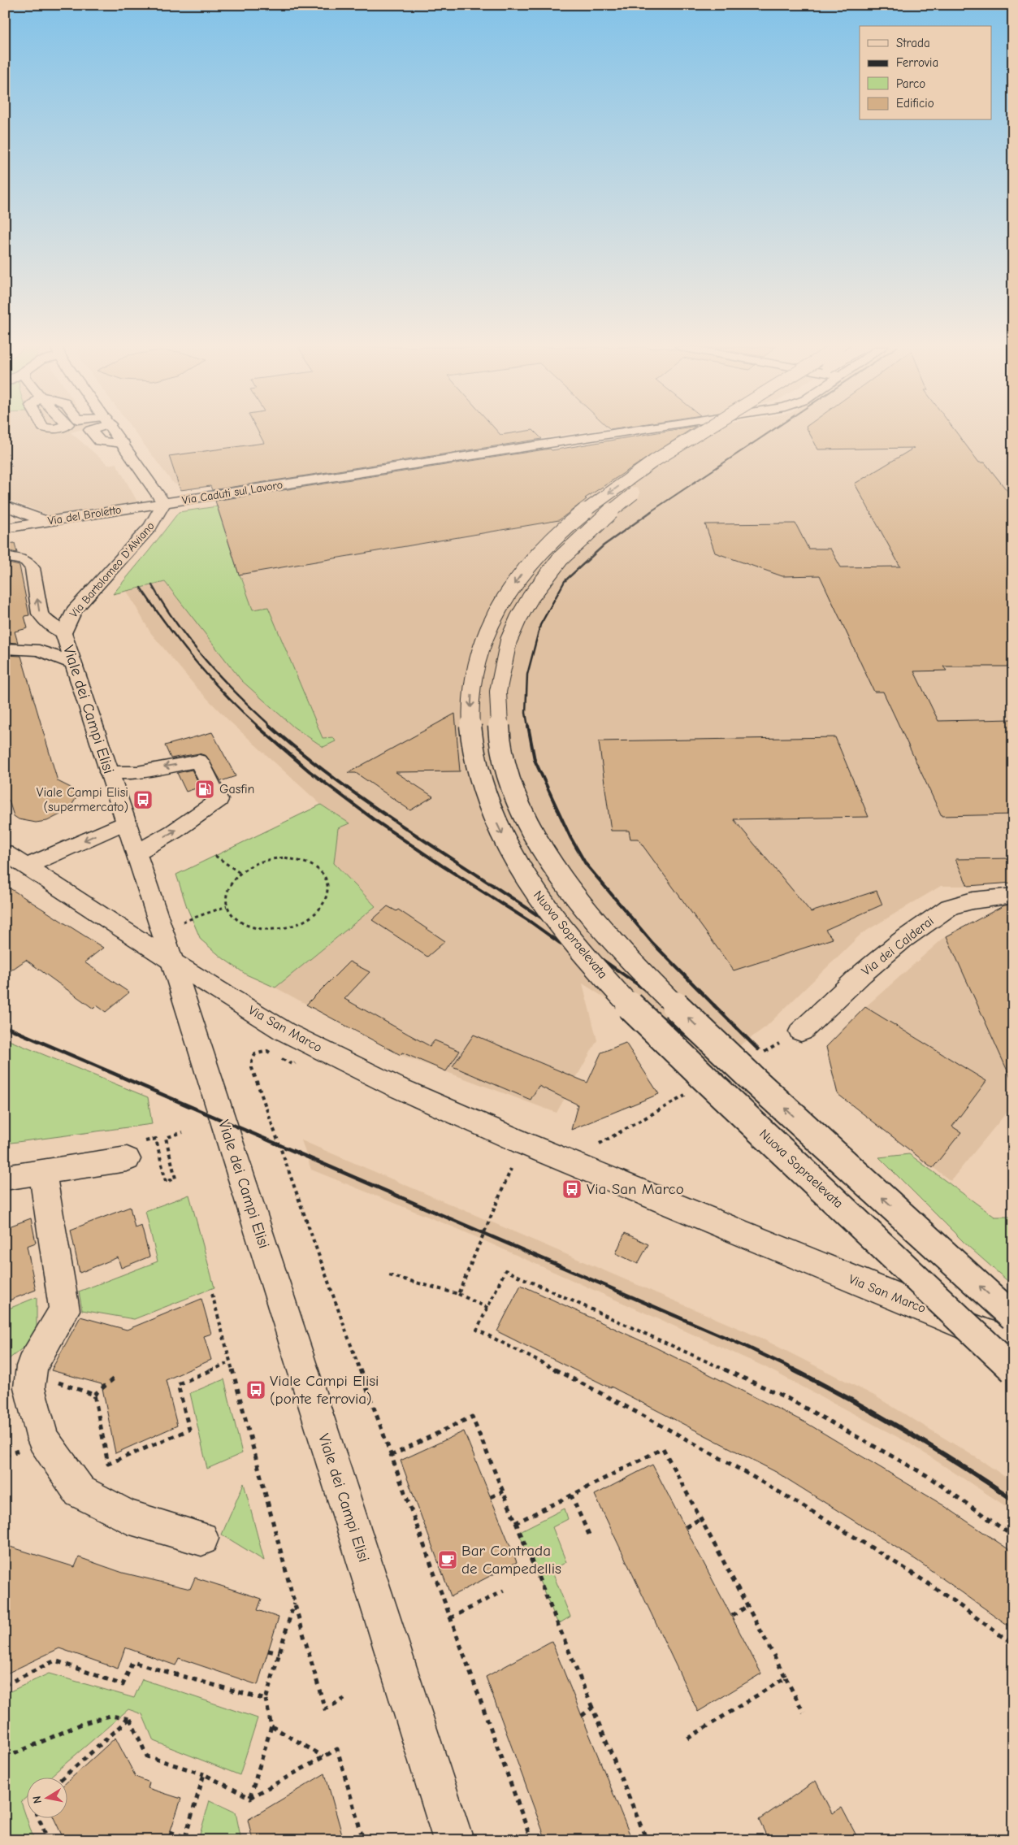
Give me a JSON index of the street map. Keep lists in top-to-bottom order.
{
  "streets": {
    "main road": [
      "Via Caduti sul Lavoro",
      "Via del Broletto",
      "Via Bartolomeo D'Alviano",
      "Viale dei Campi Elisi",
      "Nuova Sopraelevata",
      "Via dei Calderai",
      "Via San Marco"
    ]
  },
  "crossings": [
    ["Via Caduti sul Lavoro", "Via del Broletto"],
    ["Via Caduti sul Lavoro", "Via Bartolomeo D'Alviano"],
    ["Via del Broletto", "Via Bartolomeo D'Alviano"],
    ["Via Bartolomeo D'Alviano", "Viale dei Campi Elisi"],
    ["Viale dei Campi Elisi", "Via San Marco"]
  ],
  "places": {
    "fuel station": ["Gasfin"],
    "bus stop": ["Viale Campi Elisi (supermercato)", "Via San Marco", "Viale Campi Elisi (ponte ferrovia)"],
    "cafe": ["Bar Contrada de Campedellis"]
  },
  "legend": [
    "Strada",
    "Ferrovia",
    "Parco",
    "Edificio"
  ],
  "north": "left"
}
